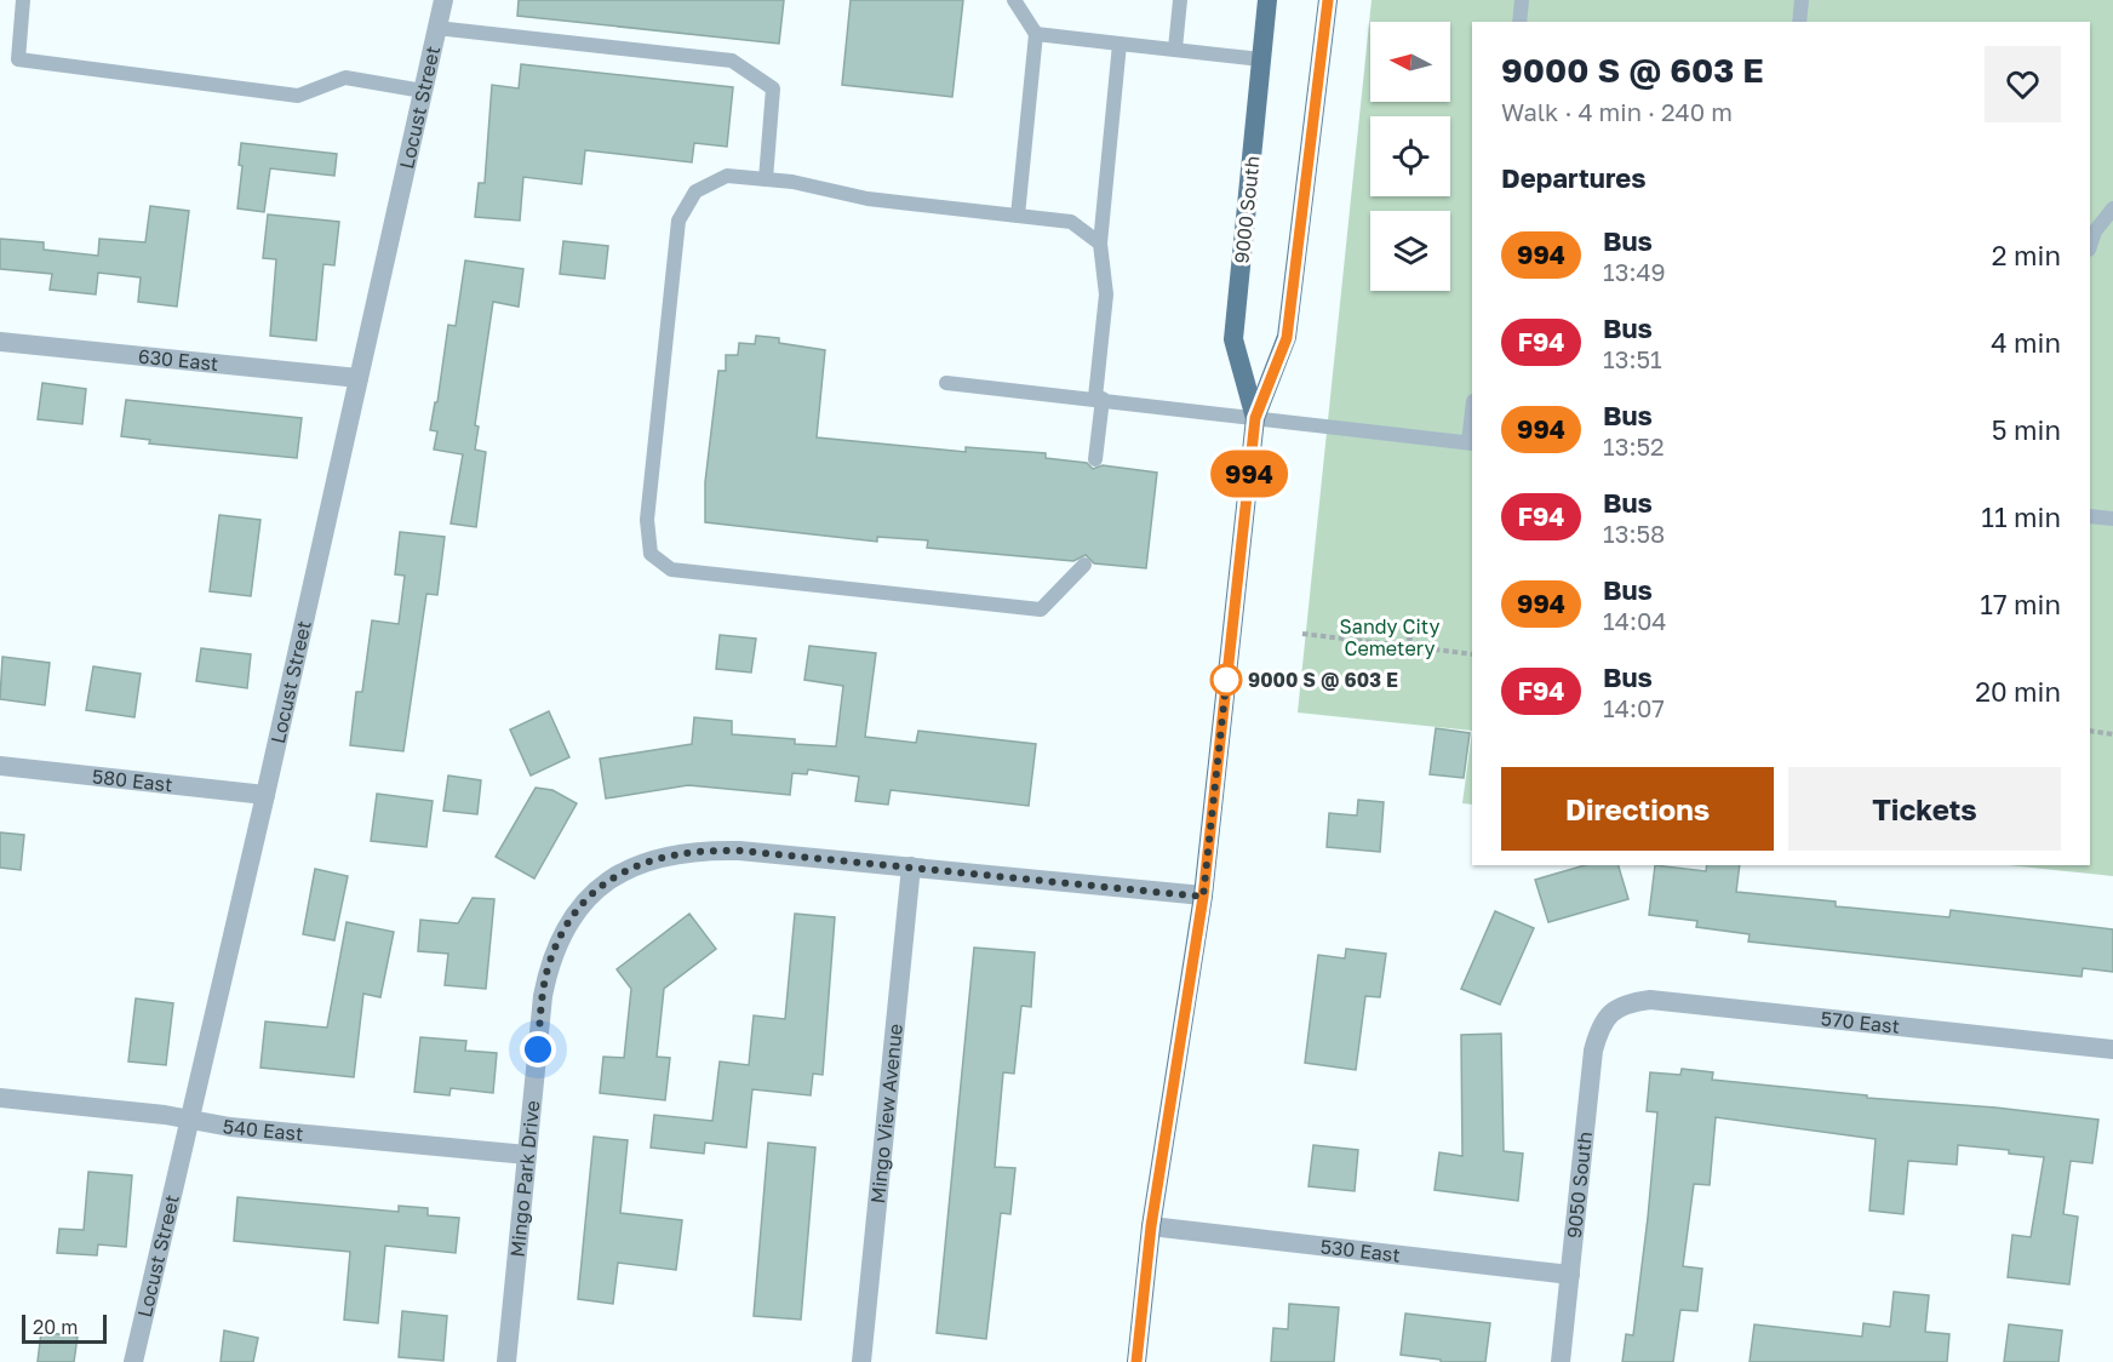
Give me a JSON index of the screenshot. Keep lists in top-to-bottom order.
{
  "streets": {
    "main road": ["9000 South"],
    "street": [
      "Locust Street",
      "630 East",
      "580 East",
      "570 East",
      "Mingo View Avenue",
      "540 East",
      "Mingo Park Drive",
      "9050 South",
      "530 East"
    ]
  },
  "crossings": [
    ["Locust Street", "630 East"],
    ["Locust Street", "580 East"],
    ["Locust Street", "540 East"],
    ["9000 South", "Mingo Park Drive"],
    ["9000 South", "530 East"],
    ["570 East", "9050 South"],
    ["Mingo View Avenue", "Mingo Park Drive"],
    ["540 East", "Mingo Park Drive"],
    ["9050 South", "530 East"]
  ],
  "parks": ["Sandy City Cemetery"],
  "places": ["9000 S @ 603 E"],
  "lines": ["bus line 994"],
  "scale_bar": "20 m",
  "north": "left",
  "page": {
    "on_map": "994",
    "heading": [
      ["9000 S @ 603 E", "Walk · 4 min · 240 m"],
      "Departures"
    ],
    "list": [
      {
        "mark": "994",
        "name": "Bus",
        "note": "13:49",
        "value": "2 min"
      },
      {
        "mark": "F94",
        "name": "Bus",
        "note": "13:51",
        "value": "4 min"
      },
      {
        "mark": "994",
        "name": "Bus",
        "note": "13:52",
        "value": "5 min"
      },
      {
        "mark": "F94",
        "name": "Bus",
        "note": "13:58",
        "value": "11 min"
      },
      {
        "mark": "994",
        "name": "Bus",
        "note": "14:04",
        "value": "17 min"
      },
      {
        "mark": "F94",
        "name": "Bus",
        "note": "14:07",
        "value": "20 min"
      }
    ],
    "buttons": ["Directions", "Tickets"],
    "scale": "20 m"
  }
}
